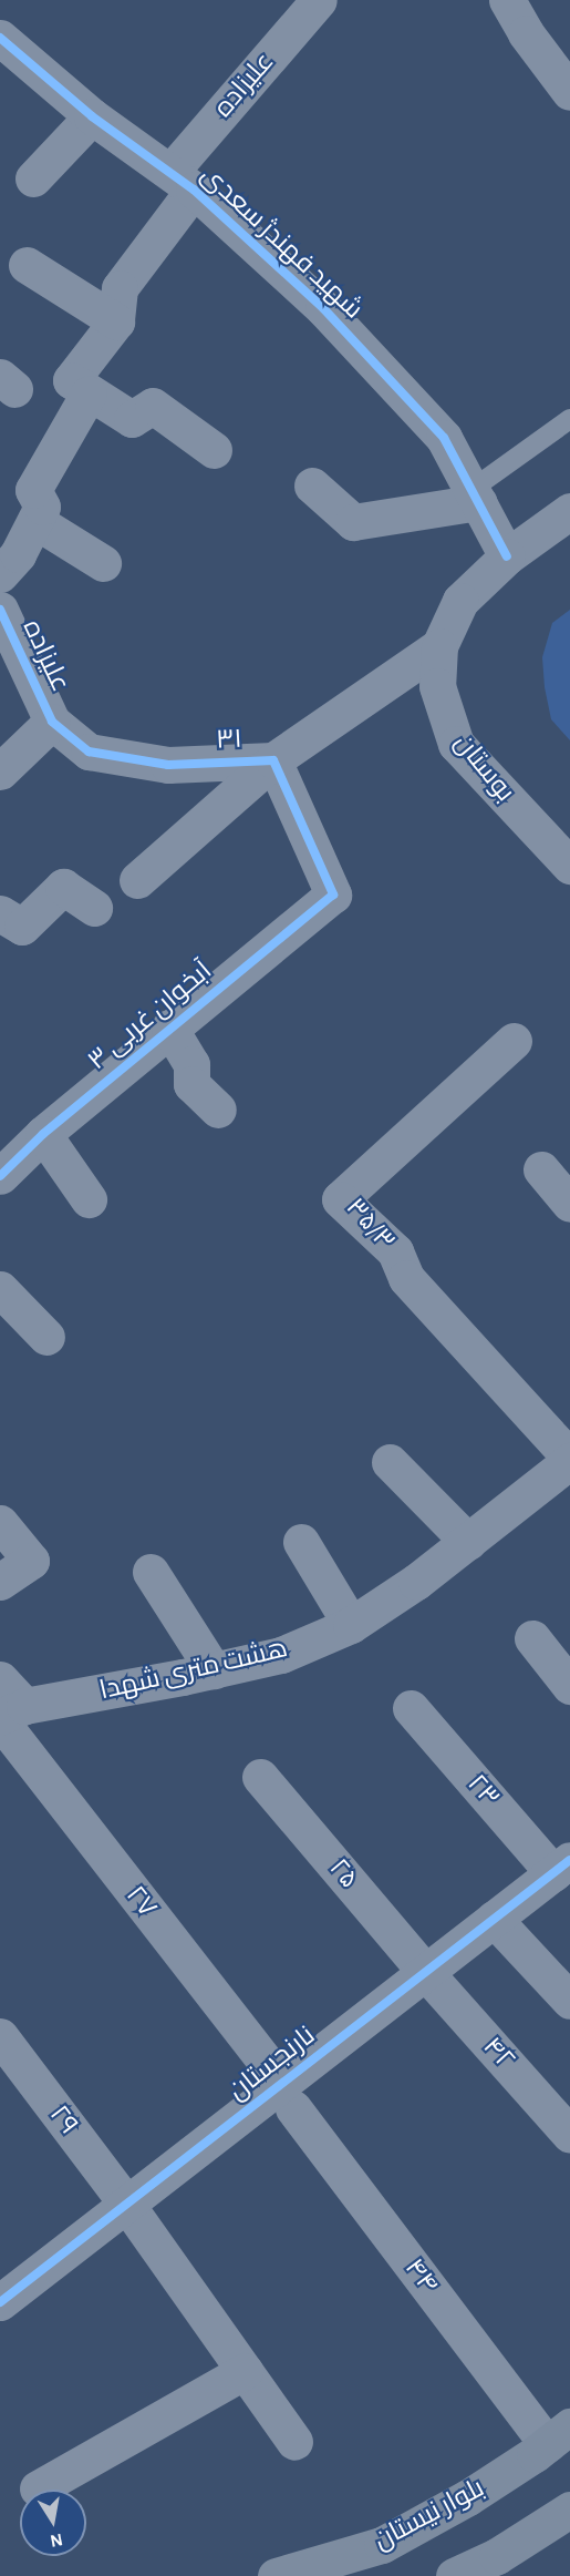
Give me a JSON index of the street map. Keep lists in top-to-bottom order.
{
  "streets": {
    "main road": ["بلوار نیستان"],
    "street": [
      "علیزاده",
      "شهید فهندژ سعدی",
      "۳۱",
      "بوستان",
      "آبخوان غربی ۳",
      "۳۵/۳",
      "هشت متری شهدا",
      "۲۳",
      "۲۵",
      "۲۷",
      "۴۲",
      "نارنجستان",
      "۲۹",
      "۴۴"
    ]
  },
  "crossings": [
    ["علیزاده", "شهید فهندژ سعدی"],
    ["علیزاده", "۳۱"],
    ["شهید فهندژ سعدی", "بوستان"],
    ["۳۱", "آبخوان غربی ۳"],
    ["۳۵/۳", "هشت متری شهدا"],
    ["هشت متری شهدا", "۲۷"],
    ["۲۳", "نارنجستان"],
    ["۲۵", "۴۲"],
    ["۲۵", "نارنجستان"],
    ["۲۷", "نارنجستان"],
    ["۲۷", "۴۴"],
    ["۴۲", "نارنجستان"],
    ["نارنجستان", "۲۹"],
    ["نارنجستان", "۴۴"],
    ["۴۴", "بلوار نیستان"]
  ],
  "north": "bottom"
}
